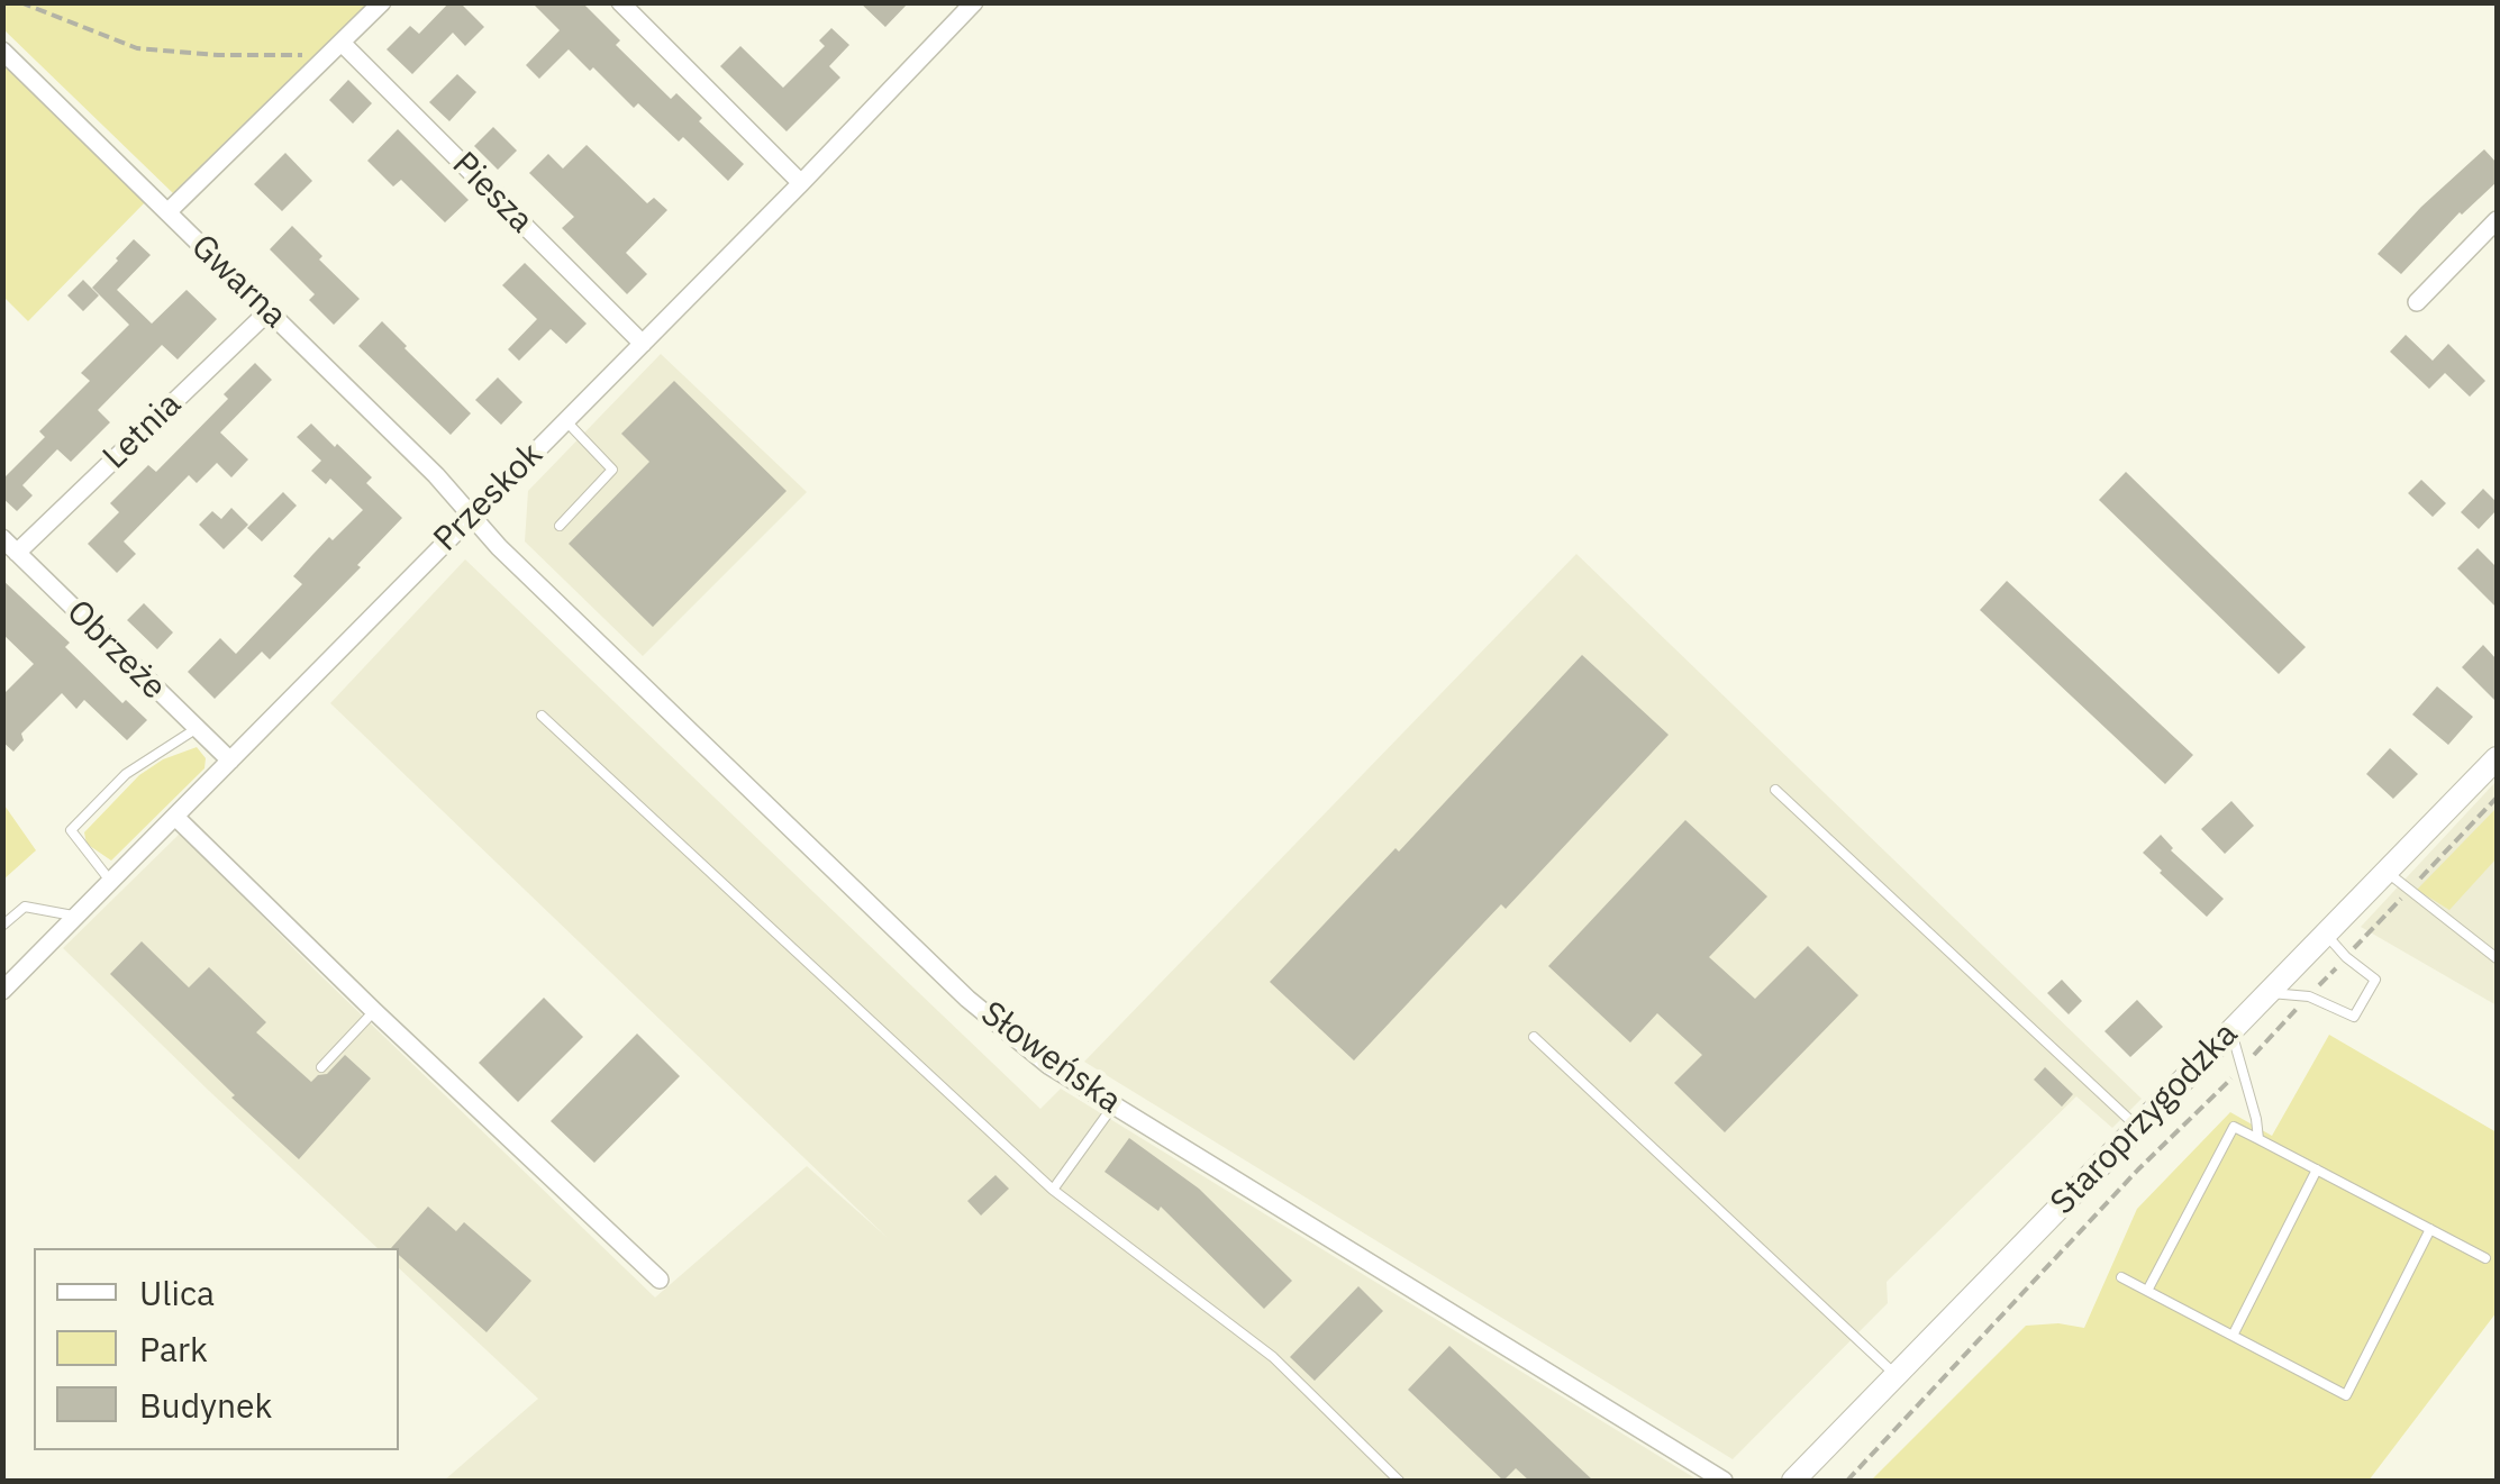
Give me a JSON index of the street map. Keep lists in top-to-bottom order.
{
  "streets": {
    "street": [
      "Piesza",
      "Gwarna",
      "Letnia",
      "Przeskok",
      "Obrzeże",
      "Słoweńska",
      "Staroprzygodzka"
    ]
  },
  "crossings": [
    ["Piesza", "Przeskok"],
    ["Gwarna", "Letnia"],
    ["Gwarna", "Przeskok"],
    ["Gwarna", "Słoweńska"],
    ["Letnia", "Obrzeże"],
    ["Przeskok", "Obrzeże"],
    ["Przeskok", "Słoweńska"]
  ],
  "legend": ["Ulica", "Park", "Budynek"]
}
